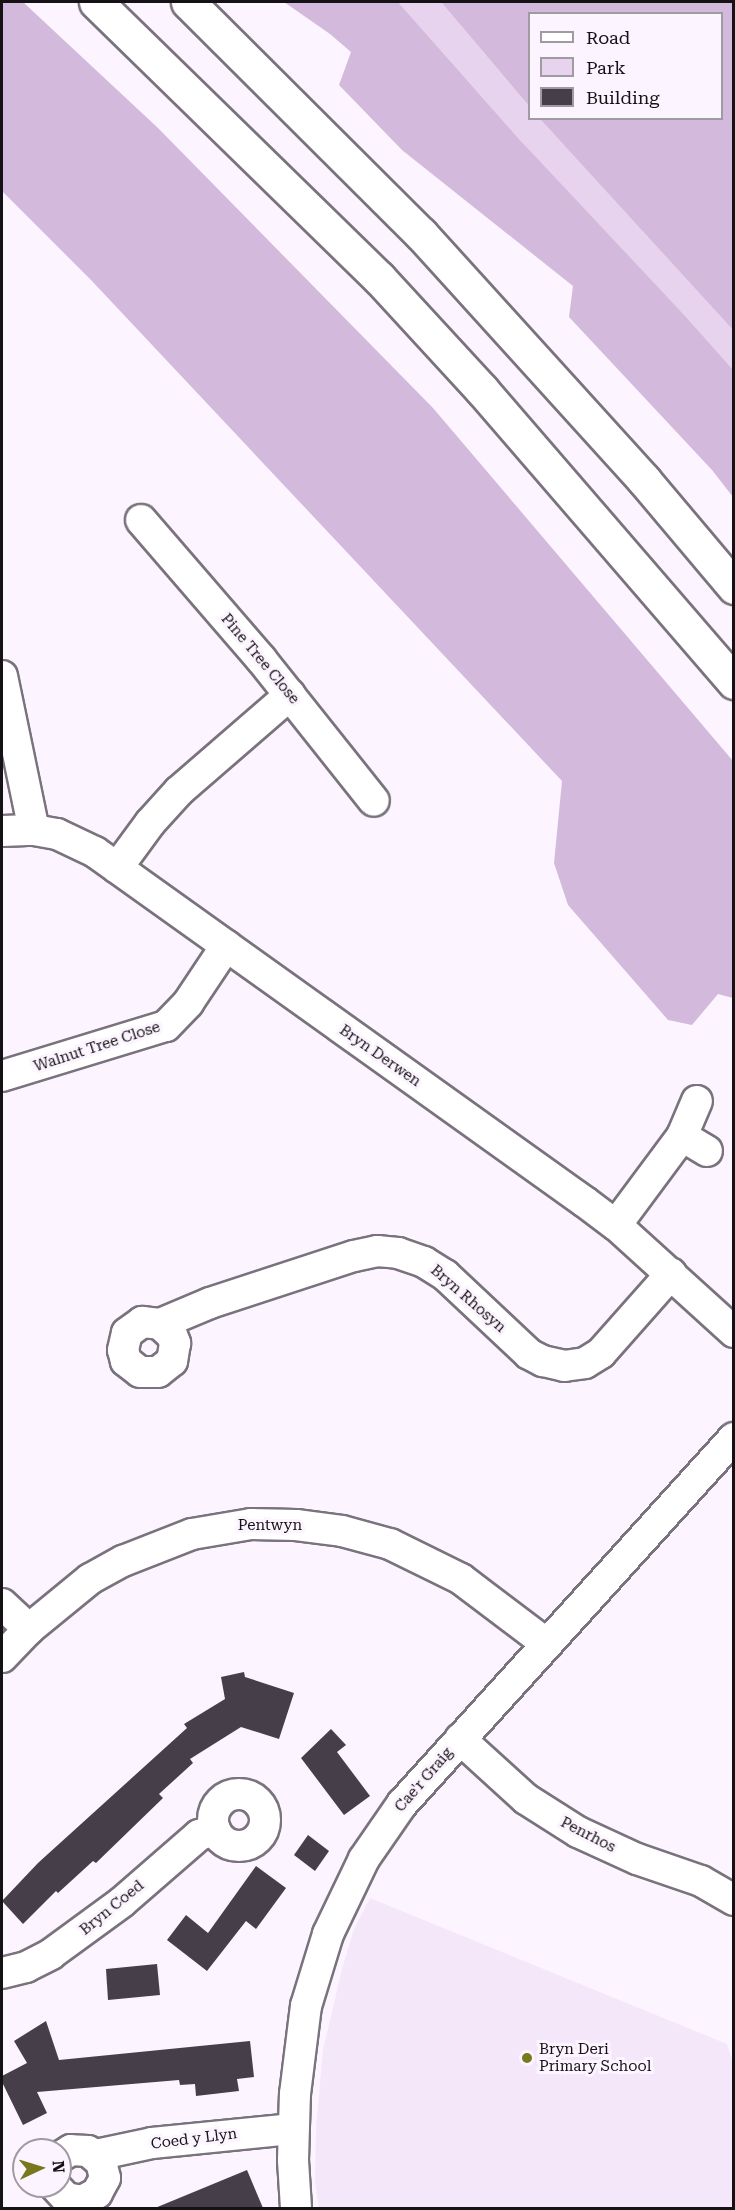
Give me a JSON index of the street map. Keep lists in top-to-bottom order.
{
  "streets": {
    "street": [
      "Pine Tree Close",
      "Walnut Tree Close",
      "Bryn Derwen",
      "Bryn Rhosyn",
      "Pentwyn",
      "Cae'r Graig",
      "Penrhos",
      "Bryn Coed",
      "Coed y Llyn"
    ]
  },
  "crossings": [
    ["Walnut Tree Close", "Bryn Derwen"],
    ["Bryn Derwen", "Bryn Rhosyn"],
    ["Pentwyn", "Cae'r Graig"],
    ["Cae'r Graig", "Penrhos"],
    ["Cae'r Graig", "Coed y Llyn"]
  ],
  "places": ["Bryn Deri Primary School"],
  "legend": ["Road", "Park", "Building"],
  "north": "right"
}
